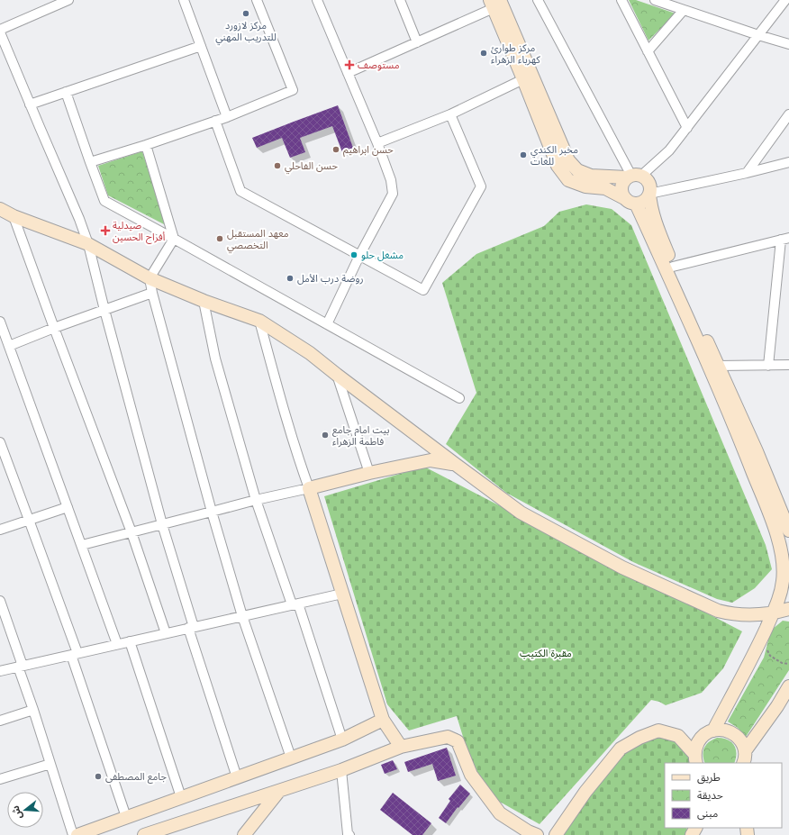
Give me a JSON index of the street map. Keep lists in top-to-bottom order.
{
  "parks": ["مقبرة الكتيب"],
  "places": {
    "other": [
      "مركز لازورد للتدريب المهني",
      "مركز طوارئ كهرباء الزهراء",
      "حسن ابراهيم",
      "مخبر الكندي للغات",
      "حسن الفاحلي",
      "معهد المستقبل التخصصي",
      "مشغل حلو",
      "روضة درب الأمل",
      "بيت امام جامع فاطمة الزهراء",
      "جامع المصطفى"
    ],
    "health": ["مستوصف", "صيدلية أفراح الحسين"]
  },
  "legend": ["طريق", "حديقة", "مبنى"],
  "north": "left"
}
